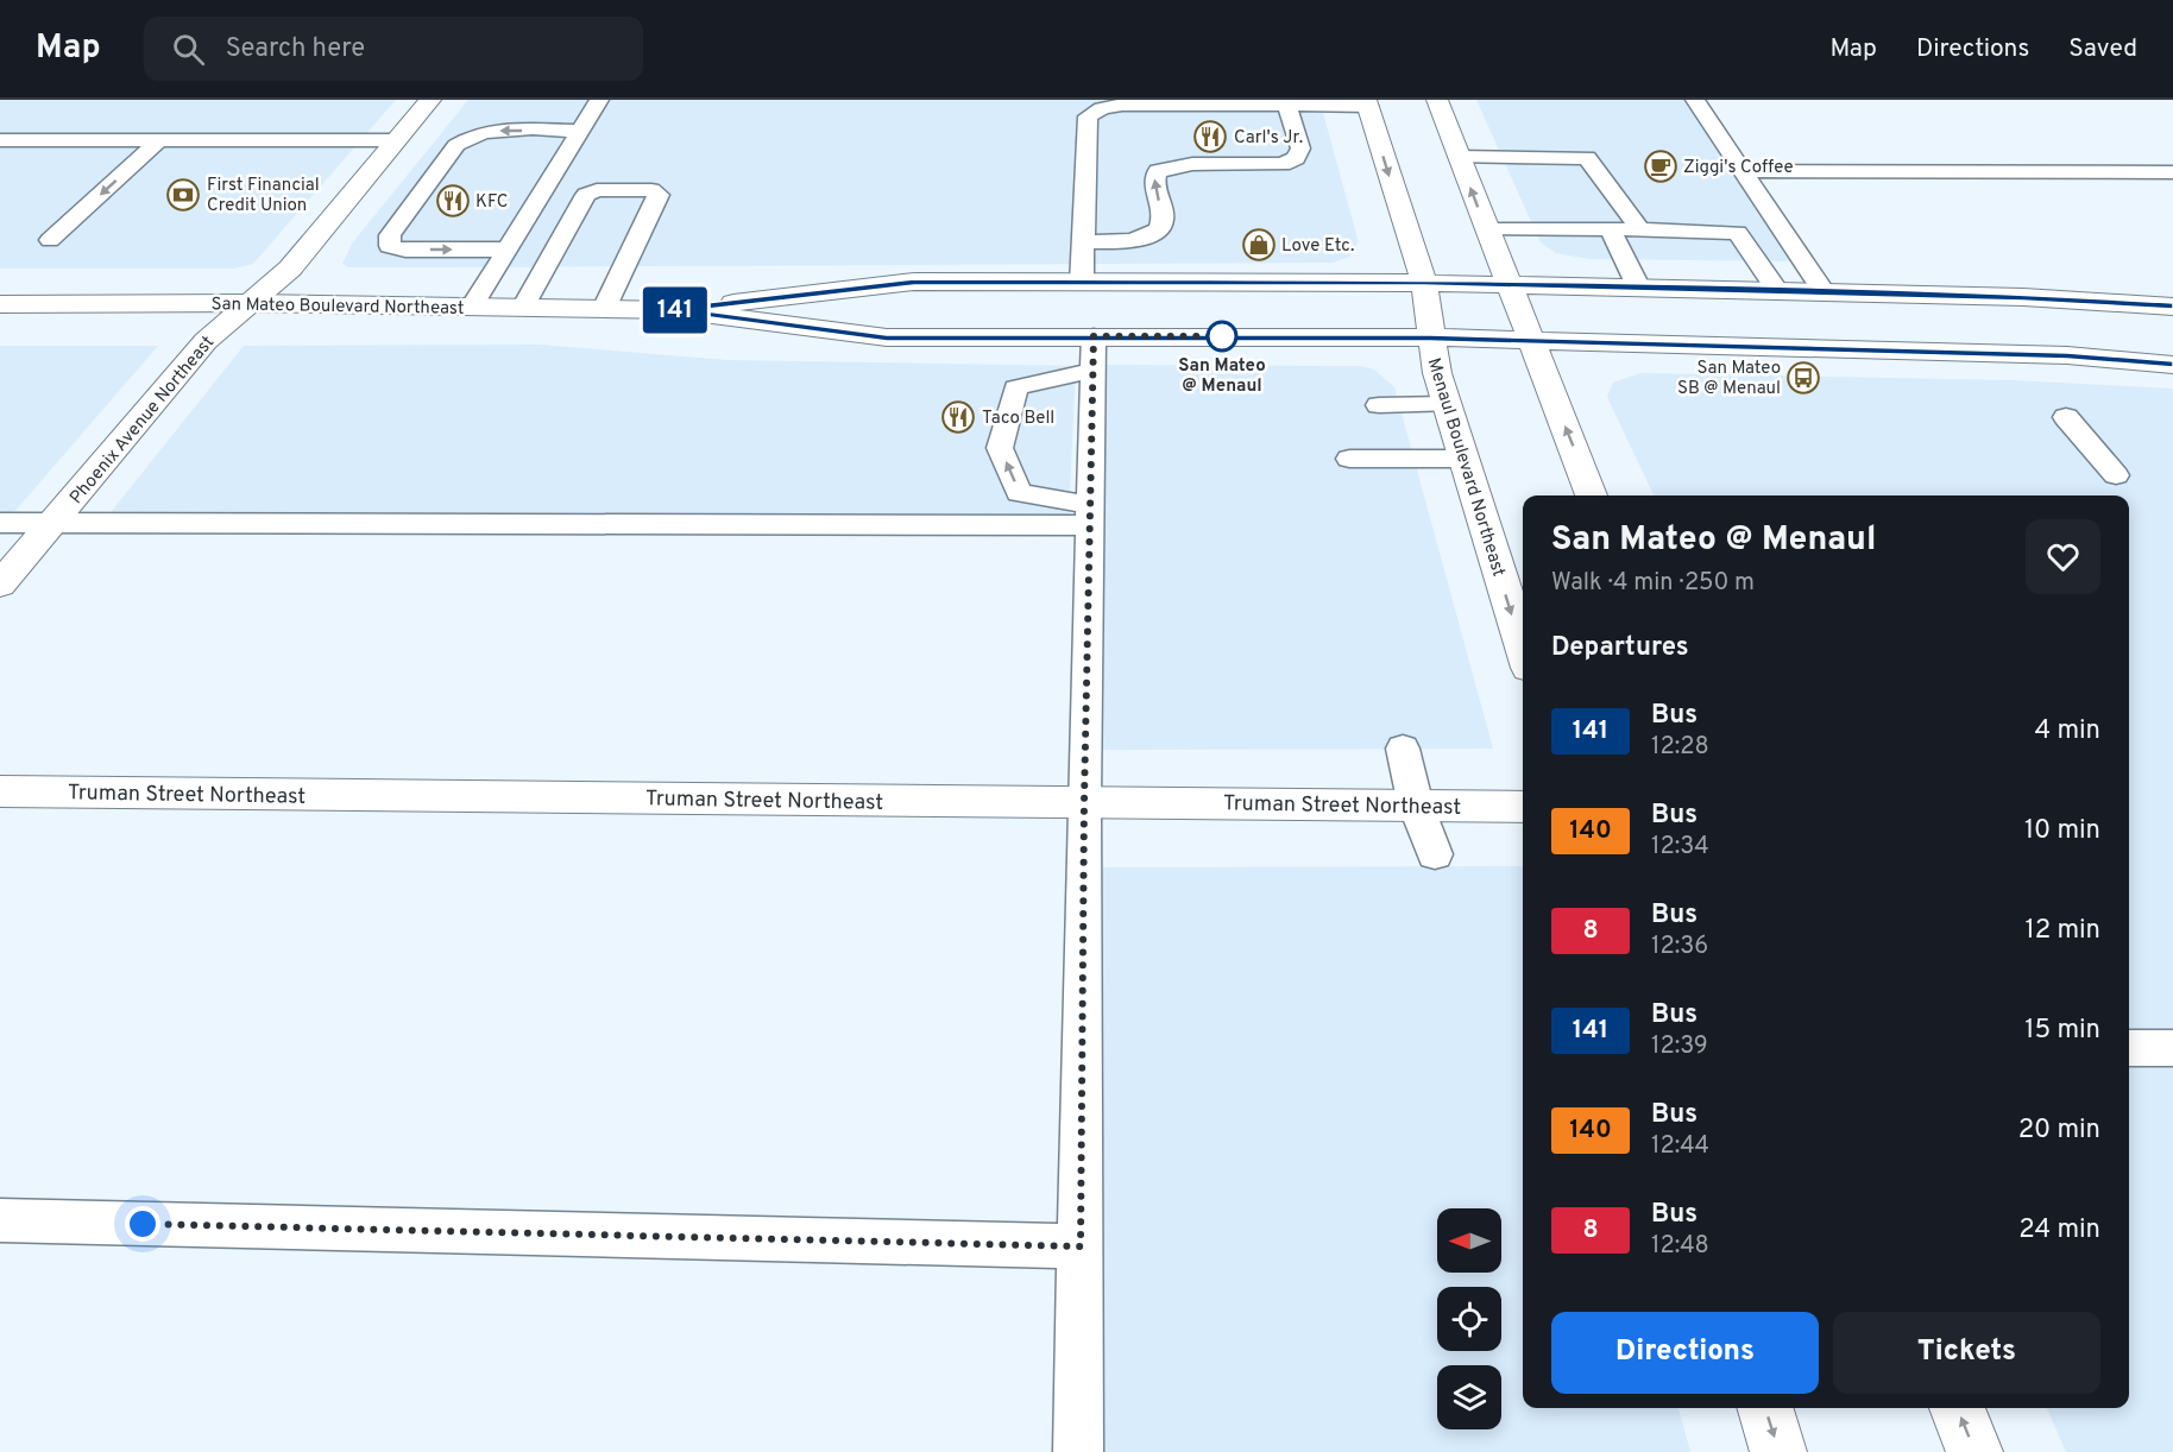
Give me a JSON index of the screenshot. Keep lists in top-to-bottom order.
{
  "streets": {
    "main road": [
      "San Mateo Boulevard Northeast",
      "Phoenix Avenue Northeast",
      "Menaul Boulevard Northeast",
      "Truman Street Northeast"
    ]
  },
  "crossings": [
    ["San Mateo Boulevard Northeast", "Phoenix Avenue Northeast"],
    ["San Mateo Boulevard Northeast", "Menaul Boulevard Northeast"]
  ],
  "places": {
    "restaurant": ["Carl's Jr.", "KFC", "Taco Bell"],
    "cafe": ["Ziggi's Coffee"],
    "bank": ["First Financial Credit Union"],
    "shop": ["Love Etc."],
    "other": ["San Mateo @ Menaul"],
    "bus stop": ["San Mateo SB @ Menaul"]
  },
  "lines": ["bus line 141"],
  "north": "left",
  "page": {
    "header": "Map",
    "search": "Search here",
    "nav": ["Map", "Directions", "Saved"],
    "on_map": "141",
    "heading": [
      ["San Mateo @ Menaul", "Walk · 4 min · 250 m"],
      "Departures"
    ],
    "list": [
      {
        "mark": "141",
        "name": "Bus",
        "note": "12:28",
        "value": "4 min"
      },
      {
        "mark": "140",
        "name": "Bus",
        "note": "12:34",
        "value": "10 min"
      },
      {
        "mark": "8",
        "name": "Bus",
        "note": "12:36",
        "value": "12 min"
      },
      {
        "mark": "141",
        "name": "Bus",
        "note": "12:39",
        "value": "15 min"
      },
      {
        "mark": "140",
        "name": "Bus",
        "note": "12:44",
        "value": "20 min"
      },
      {
        "mark": "8",
        "name": "Bus",
        "note": "12:48",
        "value": "24 min"
      }
    ],
    "buttons": ["Directions", "Tickets"]
  }
}
